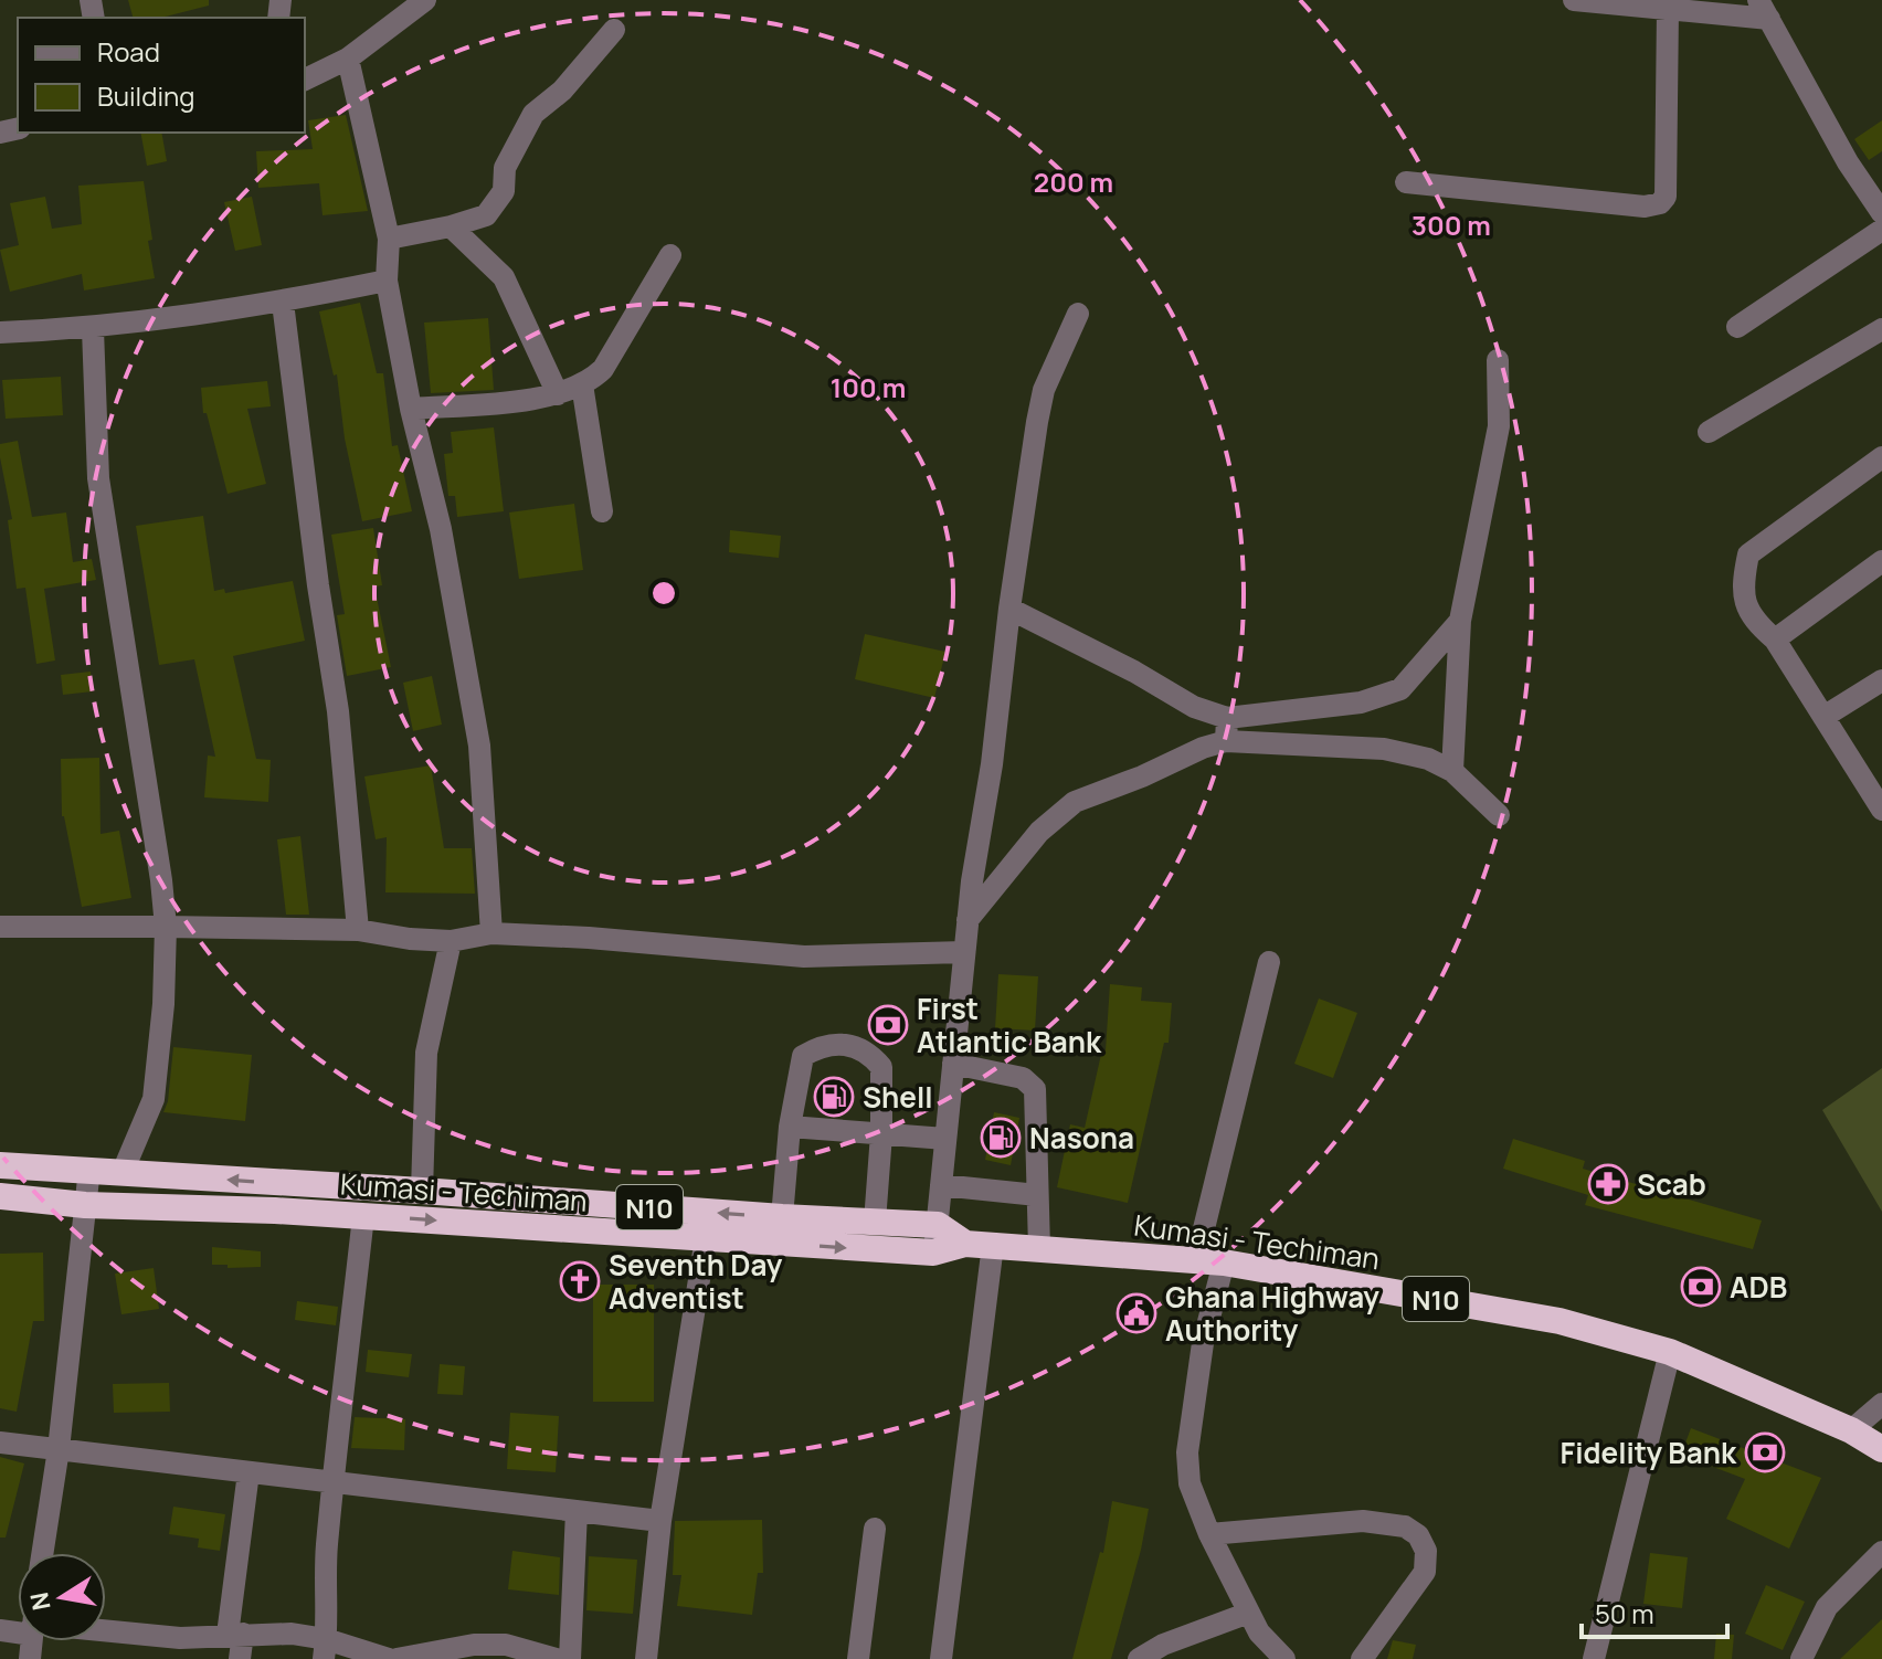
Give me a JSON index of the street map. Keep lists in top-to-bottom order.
{
  "streets": {
    "highway": ["Kumasi - Techiman", "N10"]
  },
  "crossings": [
    ["Kumasi - Techiman", "N10"]
  ],
  "places": {
    "bank": ["First Atlantic Bank", "ADB", "Fidelity Bank"],
    "fuel station": ["Shell", "Nasona"],
    "pharmacy": ["Scab"],
    "church": ["Seventh Day Adventist"],
    "public building": ["Ghana Highway Authority"]
  },
  "legend": ["Road", "Building"],
  "scale_bar": "50 m",
  "north": "left",
  "rings": ["200 m", "300 m", "100 m"]
}
